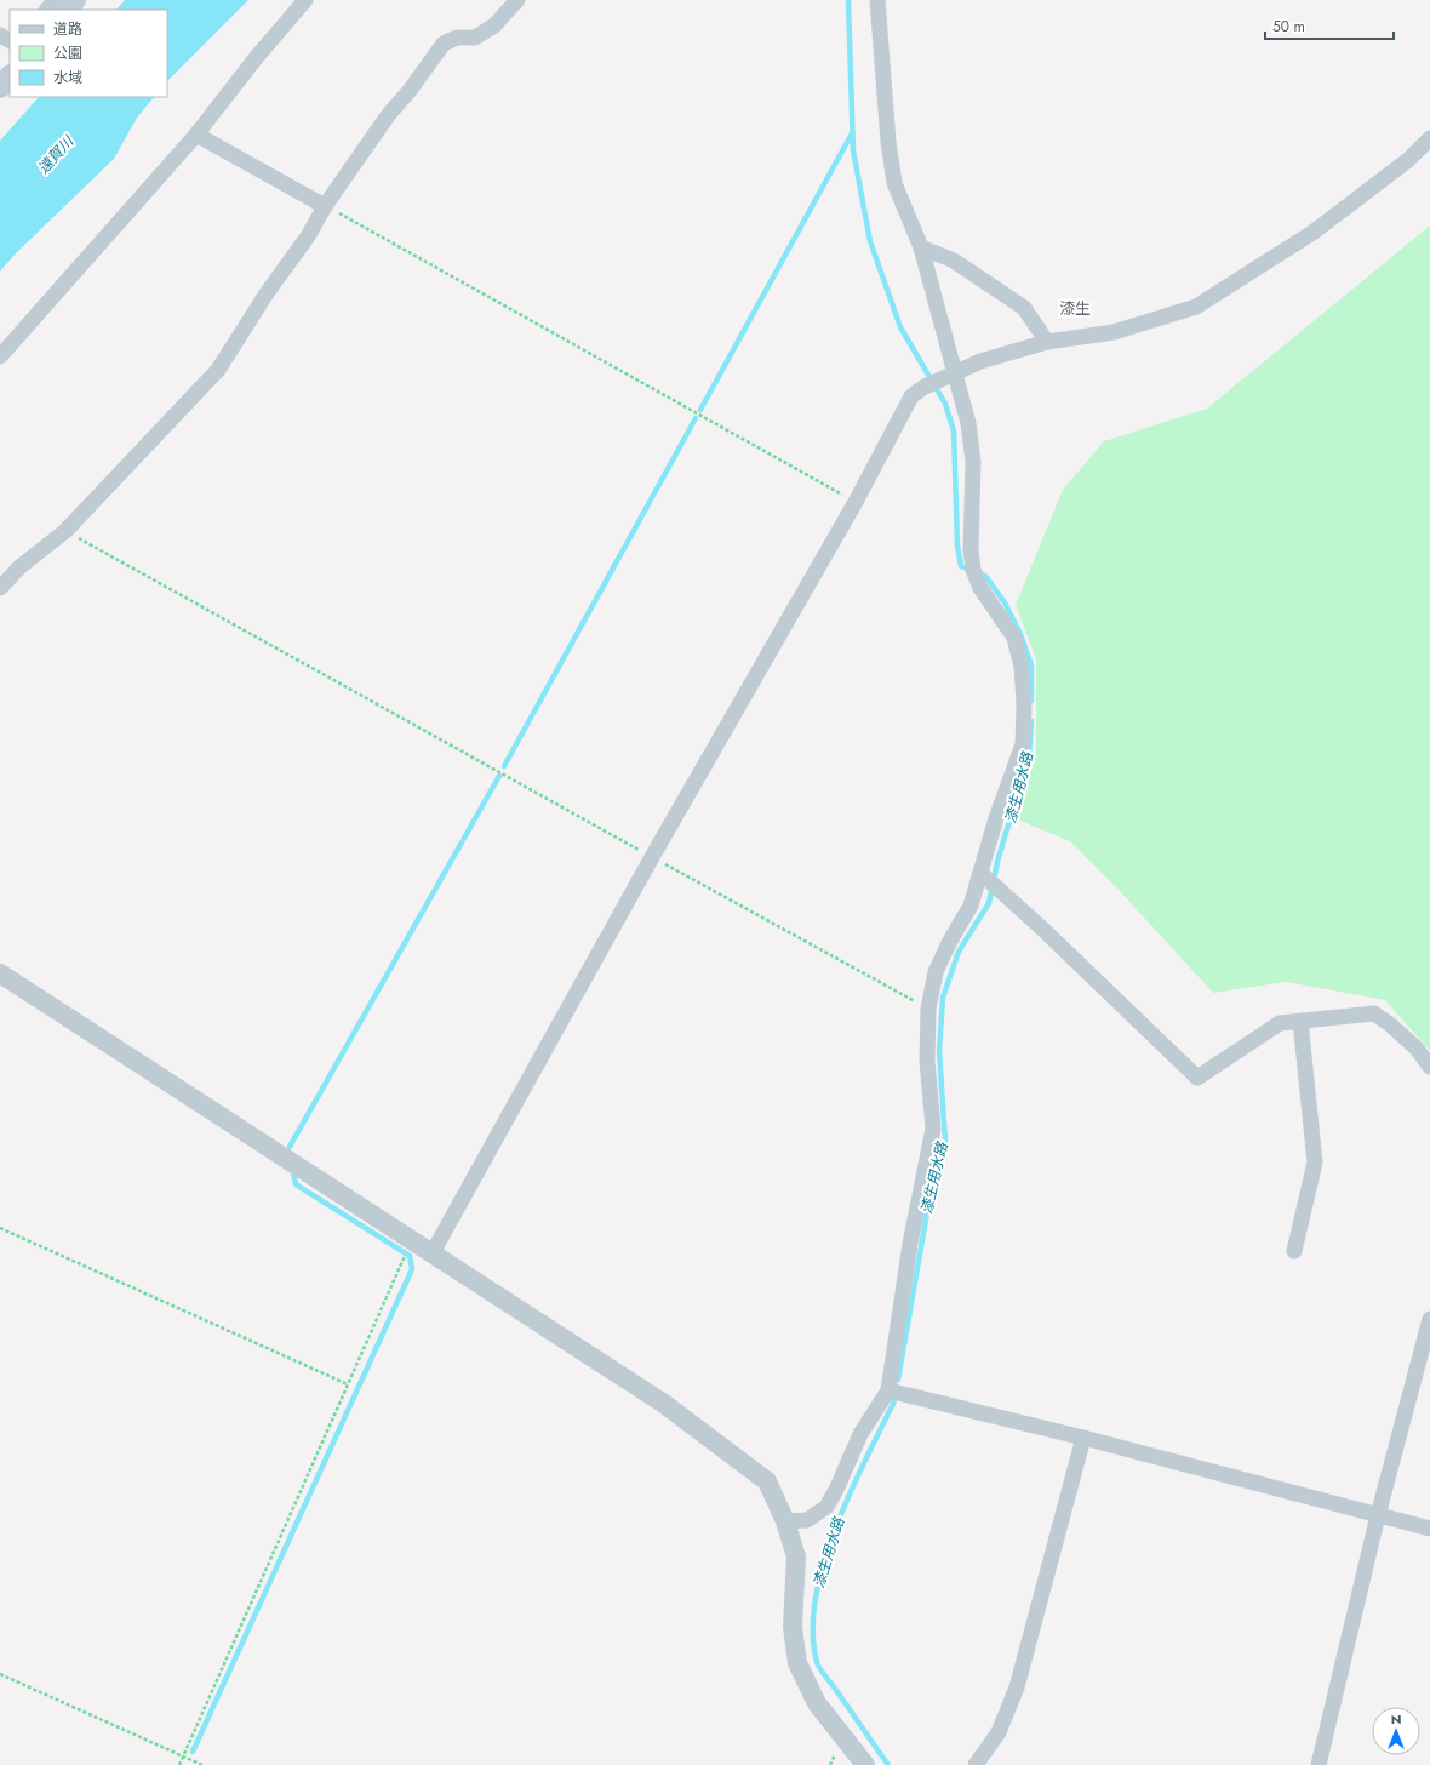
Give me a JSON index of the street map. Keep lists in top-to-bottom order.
{
  "districts": ["漆生"],
  "water": ["遠賀川", "漆生用水路"],
  "legend": ["道路", "公園", "水域"],
  "scale_bar": "50 m",
  "north": "top"
}
